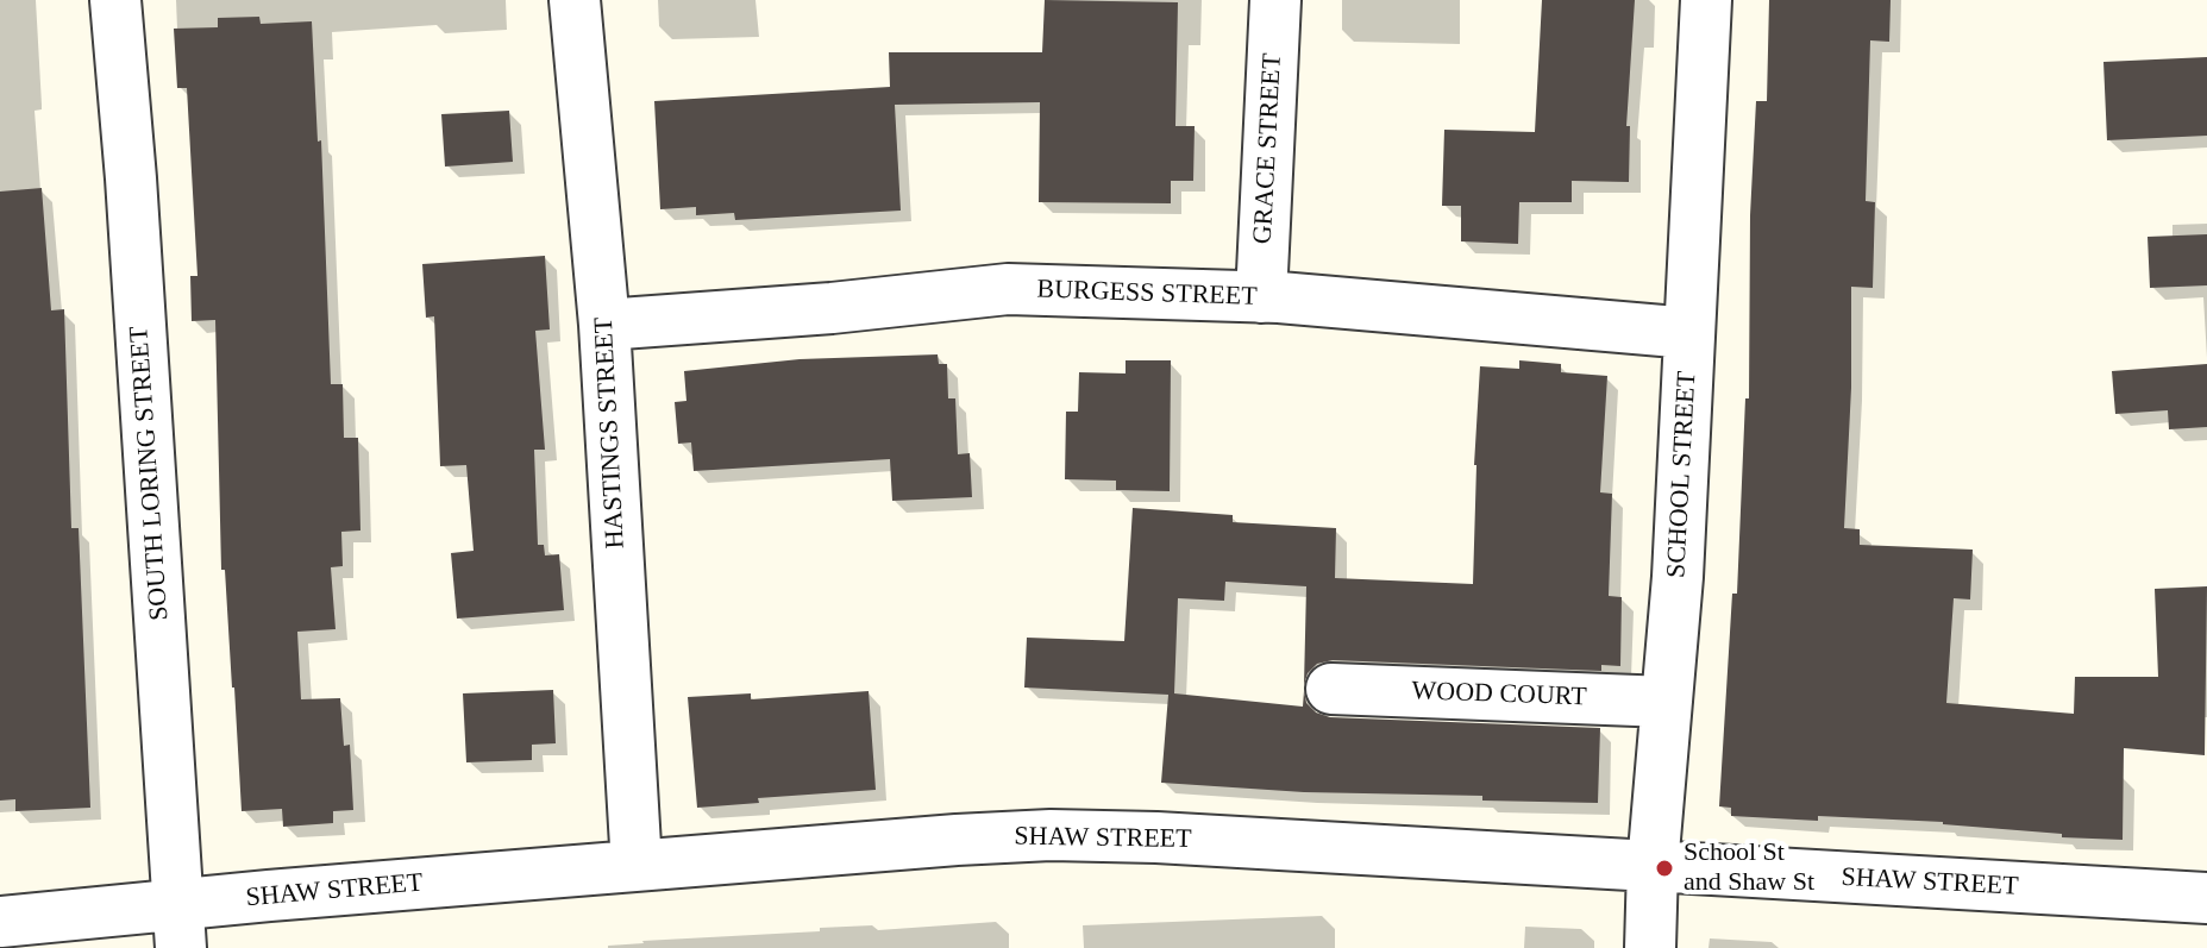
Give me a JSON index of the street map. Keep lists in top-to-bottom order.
{
  "streets": {
    "street": [
      "GRACE STREET",
      "BURGESS STREET",
      "HASTINGS STREET",
      "SOUTH LORING STREET",
      "SCHOOL STREET",
      "WOOD COURT",
      "SHAW STREET"
    ]
  },
  "crossings": [
    ["GRACE STREET", "BURGESS STREET"],
    ["BURGESS STREET", "HASTINGS STREET"],
    ["BURGESS STREET", "SCHOOL STREET"],
    ["HASTINGS STREET", "SHAW STREET"],
    ["SOUTH LORING STREET", "SHAW STREET"],
    ["SCHOOL STREET", "WOOD COURT"],
    ["SCHOOL STREET", "SHAW STREET"]
  ],
  "places": ["School St and Shaw St"]
}
